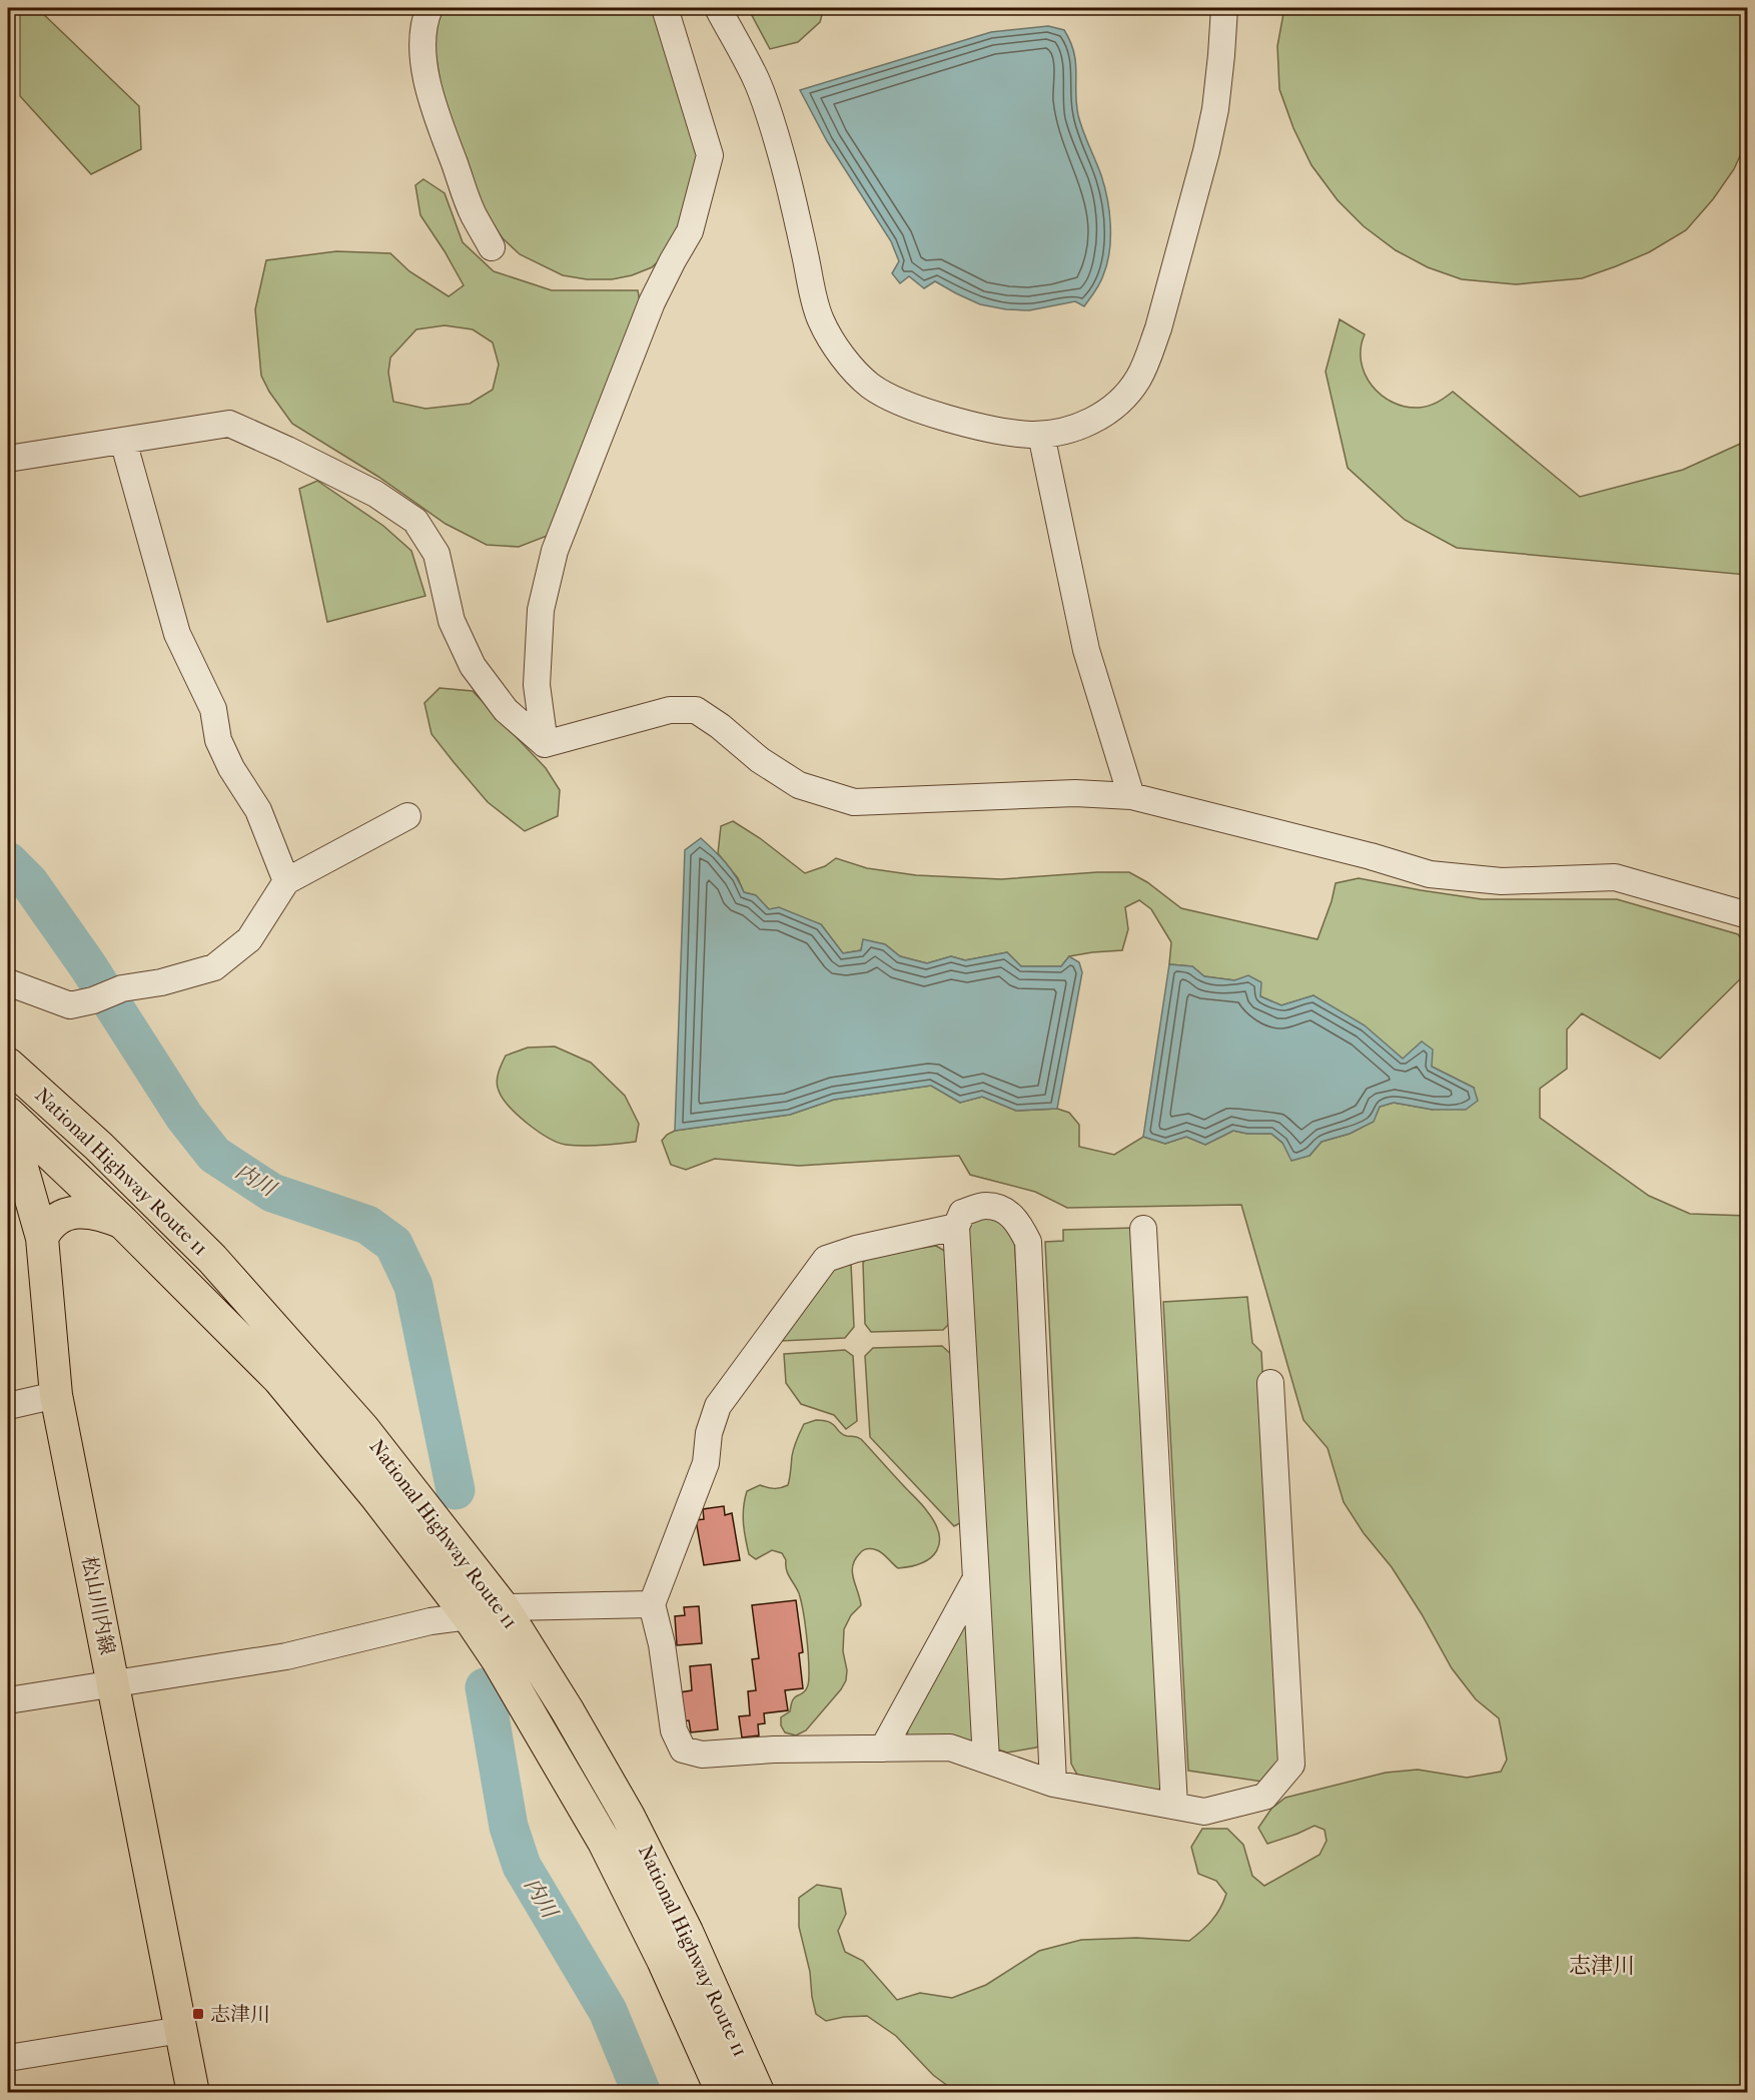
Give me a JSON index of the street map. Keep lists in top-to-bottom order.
{
  "streets": {
    "highway": ["National Highway Route 11"],
    "main road": ["松山川内線"]
  },
  "districts": ["志津川"],
  "water": ["内川"],
  "places": {
    "transit": ["志津川"]
  }
}
